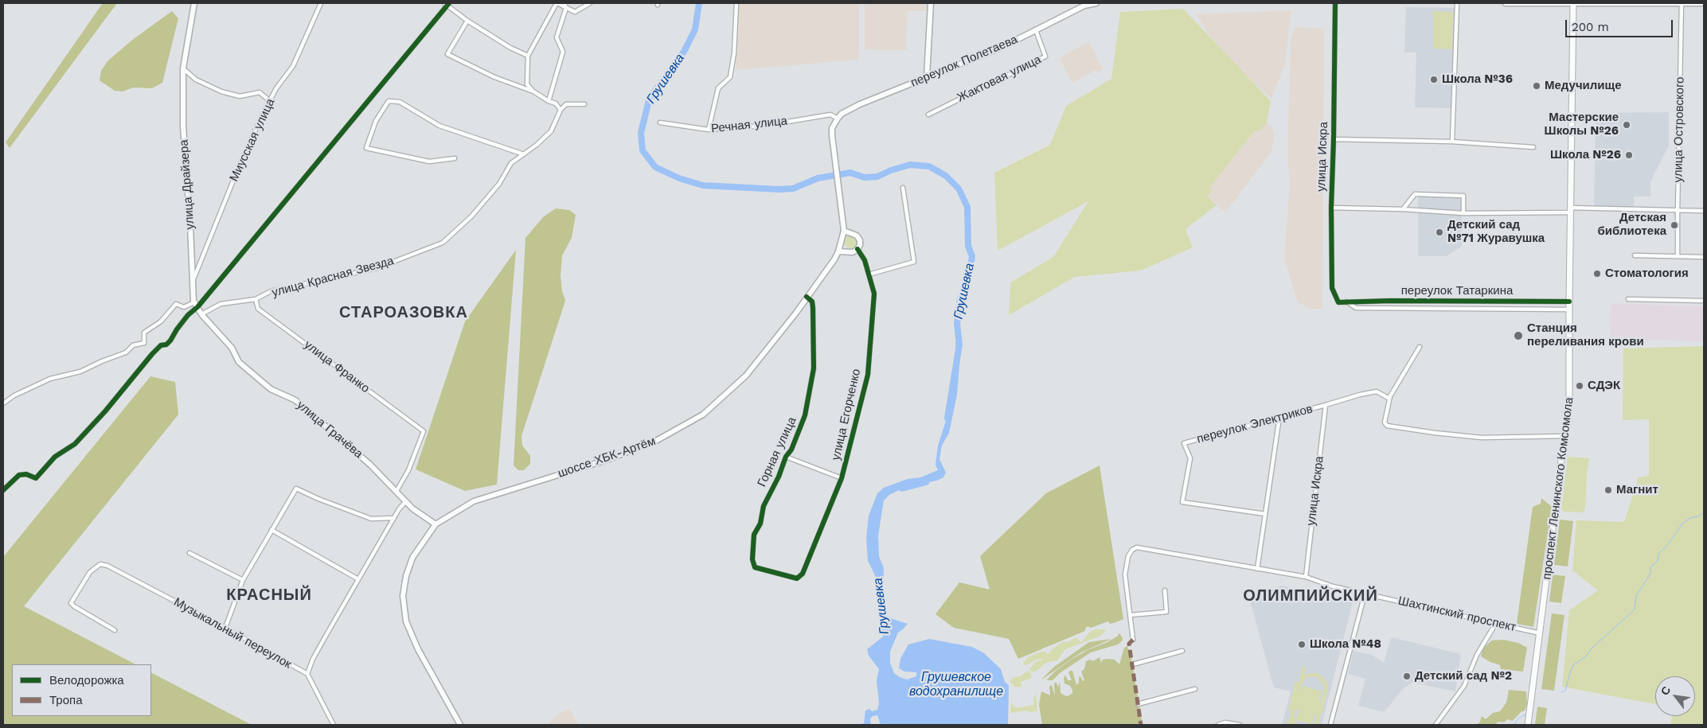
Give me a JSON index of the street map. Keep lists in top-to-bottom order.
{
  "streets": {
    "main road": [
      "переулок Полетаева",
      "улица Драйзера",
      "улица Грачёва",
      "шоссе ХБК-Артём",
      "проспект Ленинского Комсомола"
    ],
    "street": [
      "Жактовая улица",
      "Речная улица",
      "улица Островского",
      "Миусская улица",
      "улица Искра",
      "улица Красная Звезда",
      "переулок Татаркина",
      "улица Франко",
      "улица Егорченко",
      "переулок Электриков",
      "Горная улица",
      "Шахтинский проспект",
      "Музыкальный переулок"
    ]
  },
  "crossings": [
    ["переулок Полетаева", "Жактовая улица"],
    ["переулок Полетаева", "Речная улица"],
    ["переулок Полетаева", "шоссе ХБК-Артём"],
    ["Речная улица", "шоссе ХБК-Артём"],
    ["Миусская улица", "улица Драйзера"],
    ["улица Искра", "переулок Татаркина"],
    ["улица Искра", "переулок Электриков"],
    ["улица Искра", "Шахтинский проспект"],
    ["улица Драйзера", "улица Грачёва"],
    ["улица Красная Звезда", "улица Франко"],
    ["улица Красная Звезда", "улица Грачёва"],
    ["переулок Татаркина", "проспект Ленинского Комсомола"],
    ["улица Франко", "улица Грачёва"],
    ["улица Егорченко", "Горная улица"],
    ["улица Грачёва", "шоссе ХБК-Артём"],
    ["Горная улица", "шоссе ХБК-Артём"],
    ["проспект Ленинского Комсомола", "Шахтинский проспект"]
  ],
  "districts": ["СТАРОАЗОВКА", "КРАСНЫЙ", "ОЛИМПИЙСКИЙ"],
  "water": ["Грушевка", "Грушевское водохранилище"],
  "places": [
    "Школа №36",
    "Медучилище",
    "Мастерские Школы №26",
    "Школа №26",
    "Детская библиотека",
    "Детский сад №71 Журавушка",
    "Стоматология",
    "Станция переливания крови",
    "СДЭК",
    "Магнит",
    "Школа №48",
    "Детский сад №2"
  ],
  "legend": ["Велодорожка", "Тропа"],
  "scale_bar": "200 m",
  "north": "top left"
}
